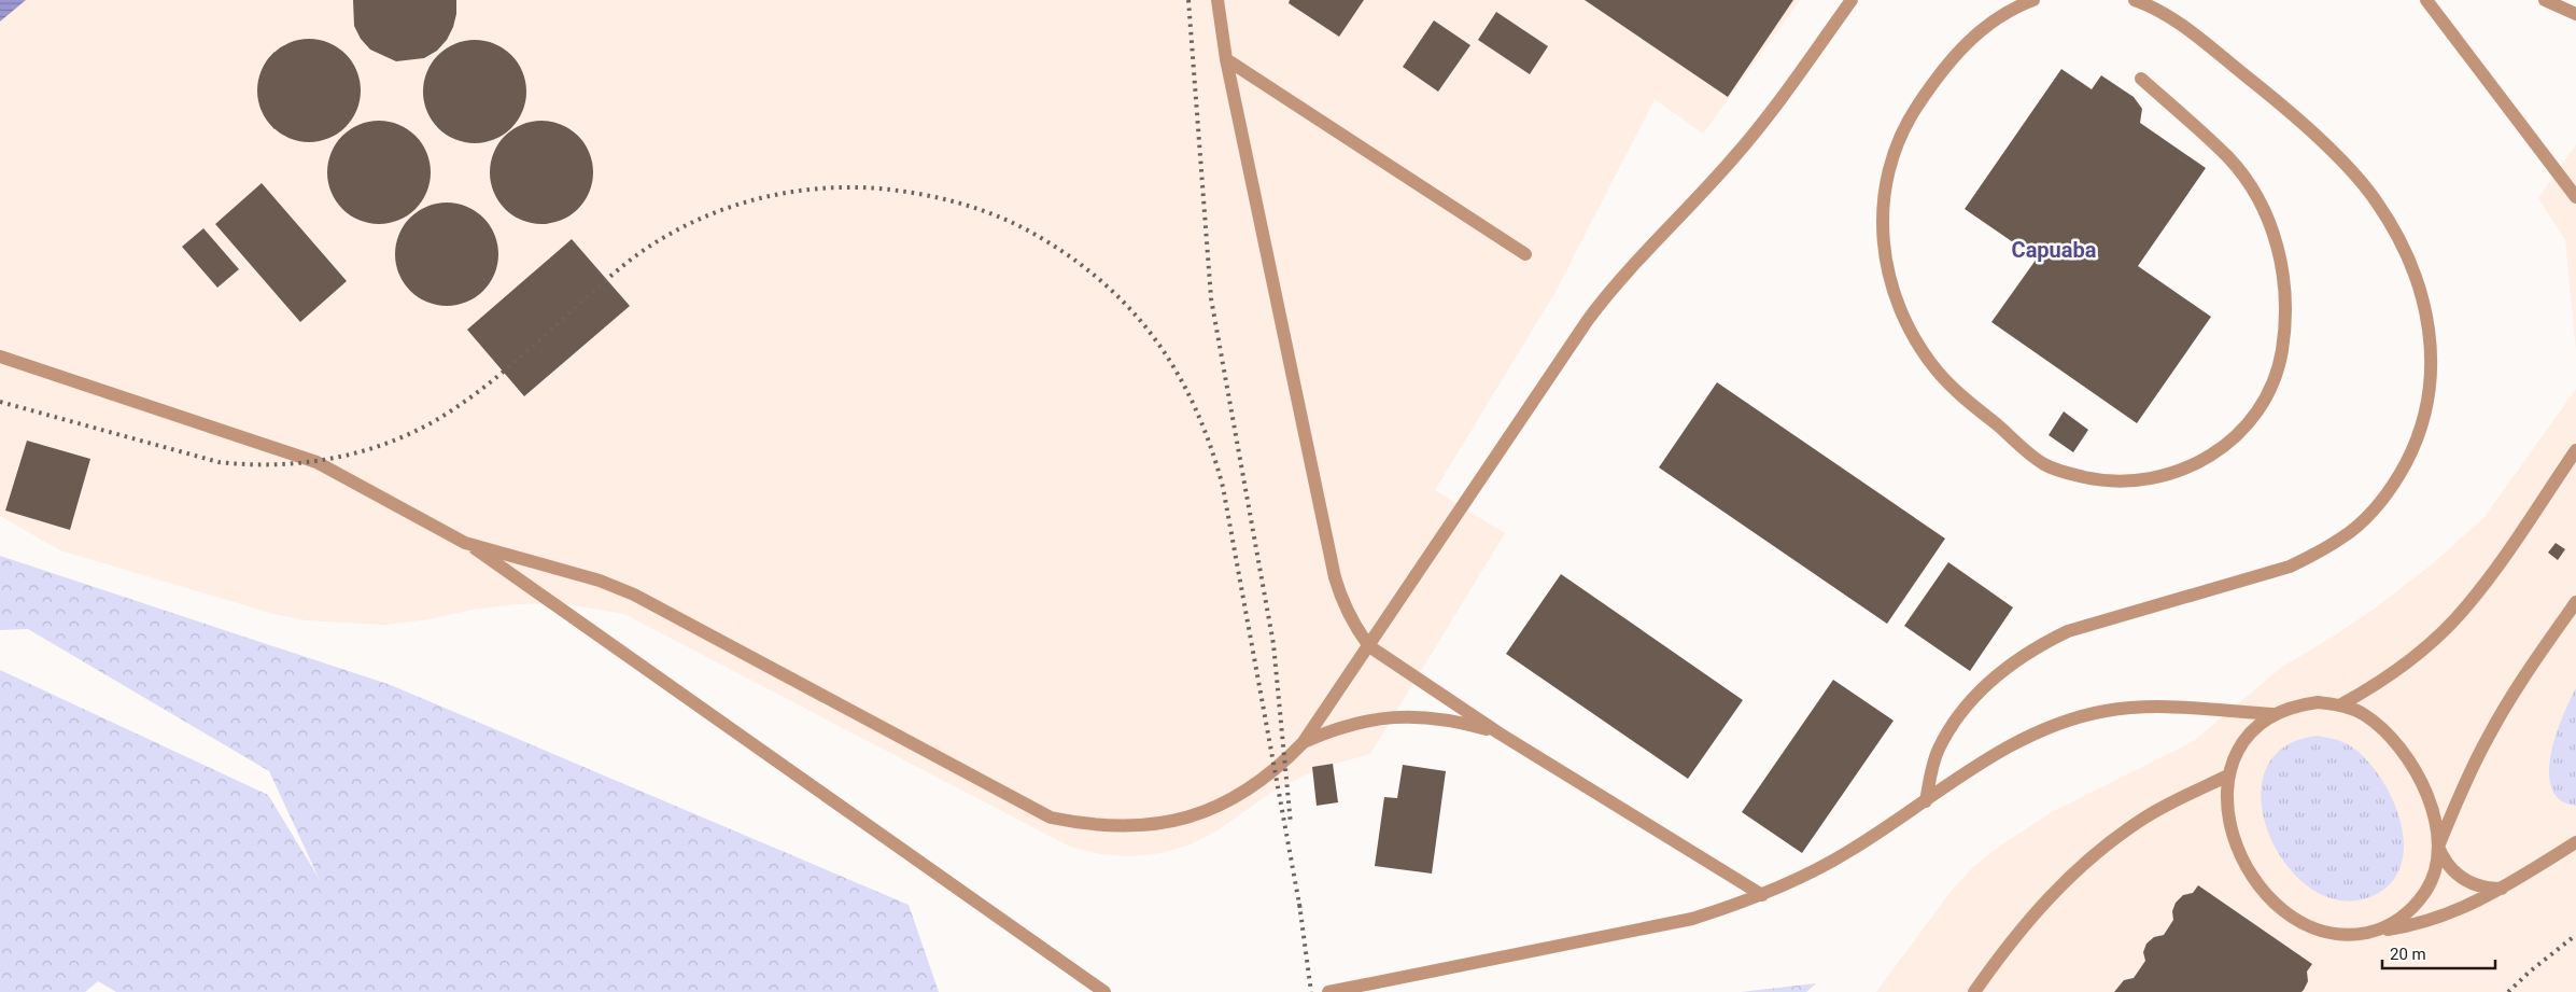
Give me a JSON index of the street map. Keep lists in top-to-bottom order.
{
  "districts": ["Capuaba"],
  "scale_bar": "20 m"
}
